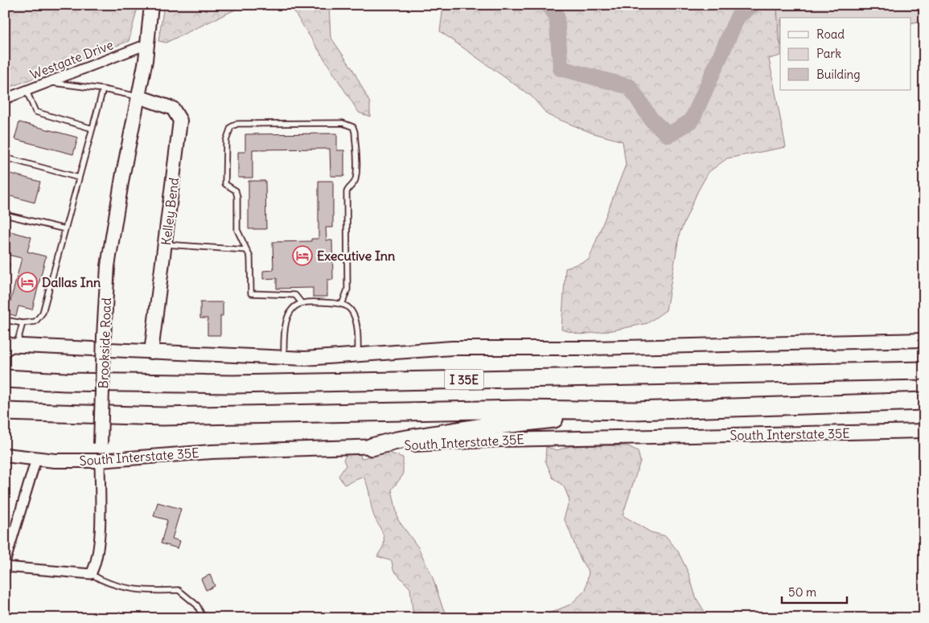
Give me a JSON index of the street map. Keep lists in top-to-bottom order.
{
  "streets": {
    "highway": ["I 35E"],
    "main road": ["Kelley Bend", "Brookside Road", "South Interstate 35E"],
    "street": ["Westgate Drive"]
  },
  "crossings": [
    ["Westgate Drive", "Brookside Road"],
    ["Kelley Bend", "Brookside Road"],
    ["Brookside Road", "South Interstate 35E"]
  ],
  "places": {
    "hotel": ["Executive Inn", "Dallas Inn"]
  },
  "legend": ["Road", "Park", "Building"],
  "scale_bar": "50 m"
}
